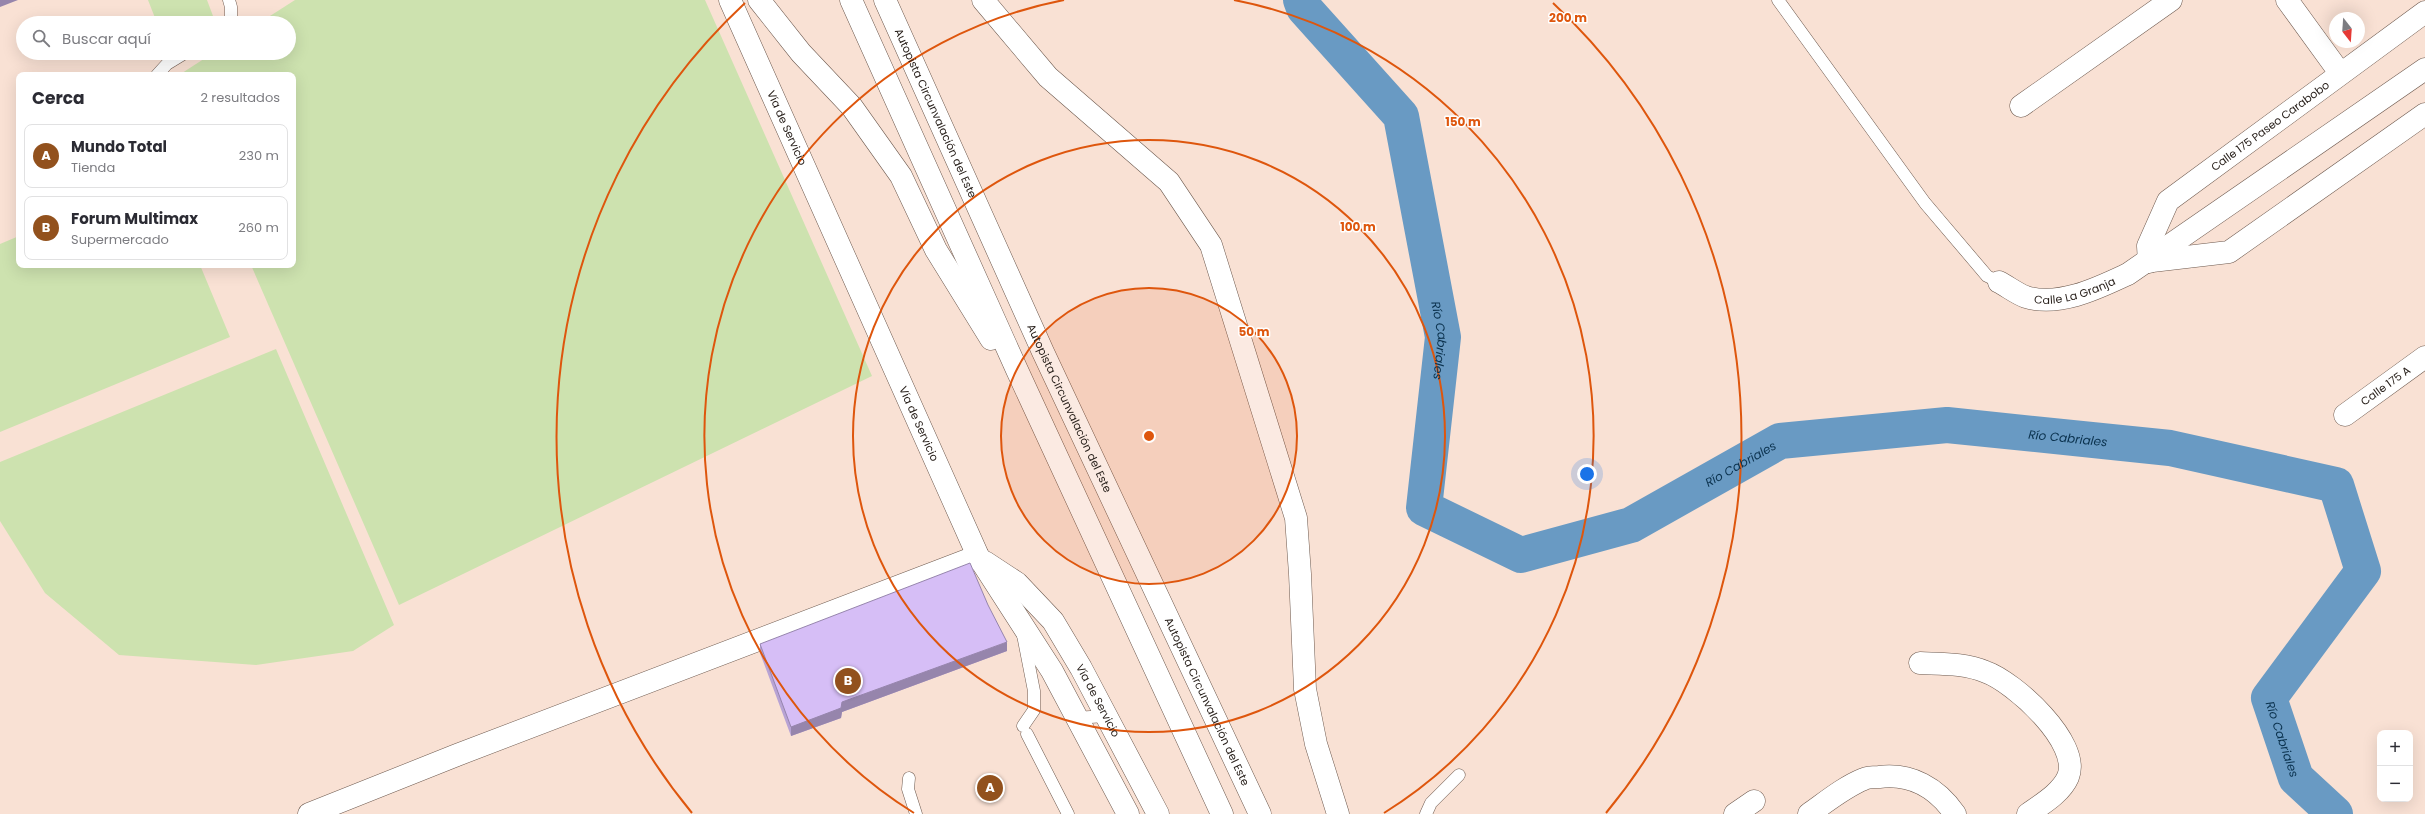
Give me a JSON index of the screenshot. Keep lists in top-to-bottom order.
{
  "streets": {
    "main road": [
      "Autopista Circunvalación del Este",
      "Calle 175 Paseo Carabobo",
      "Vía de Servicio",
      "Calle La Granja",
      "Calle 175 A"
    ]
  },
  "crossings": [
    ["Calle 175 Paseo Carabobo", "Calle La Granja"]
  ],
  "water": ["Río Cabriales"],
  "north": "bottom",
  "page": {
    "search": "Buscar aquí",
    "heading": ["Cerca", "2 resultados"],
    "list": [
      {
        "mark": "A",
        "name": "Mundo Total",
        "note": "Tienda",
        "value": "230 m"
      },
      {
        "mark": "B",
        "name": "Forum Multimax",
        "note": "Supermercado",
        "value": "260 m"
      }
    ],
    "pins": ["B", "A"],
    "map_buttons": ["+", "−"]
  },
  "rings": [
    "200 m",
    "150 m",
    "100 m",
    "50 m"
  ]
}
